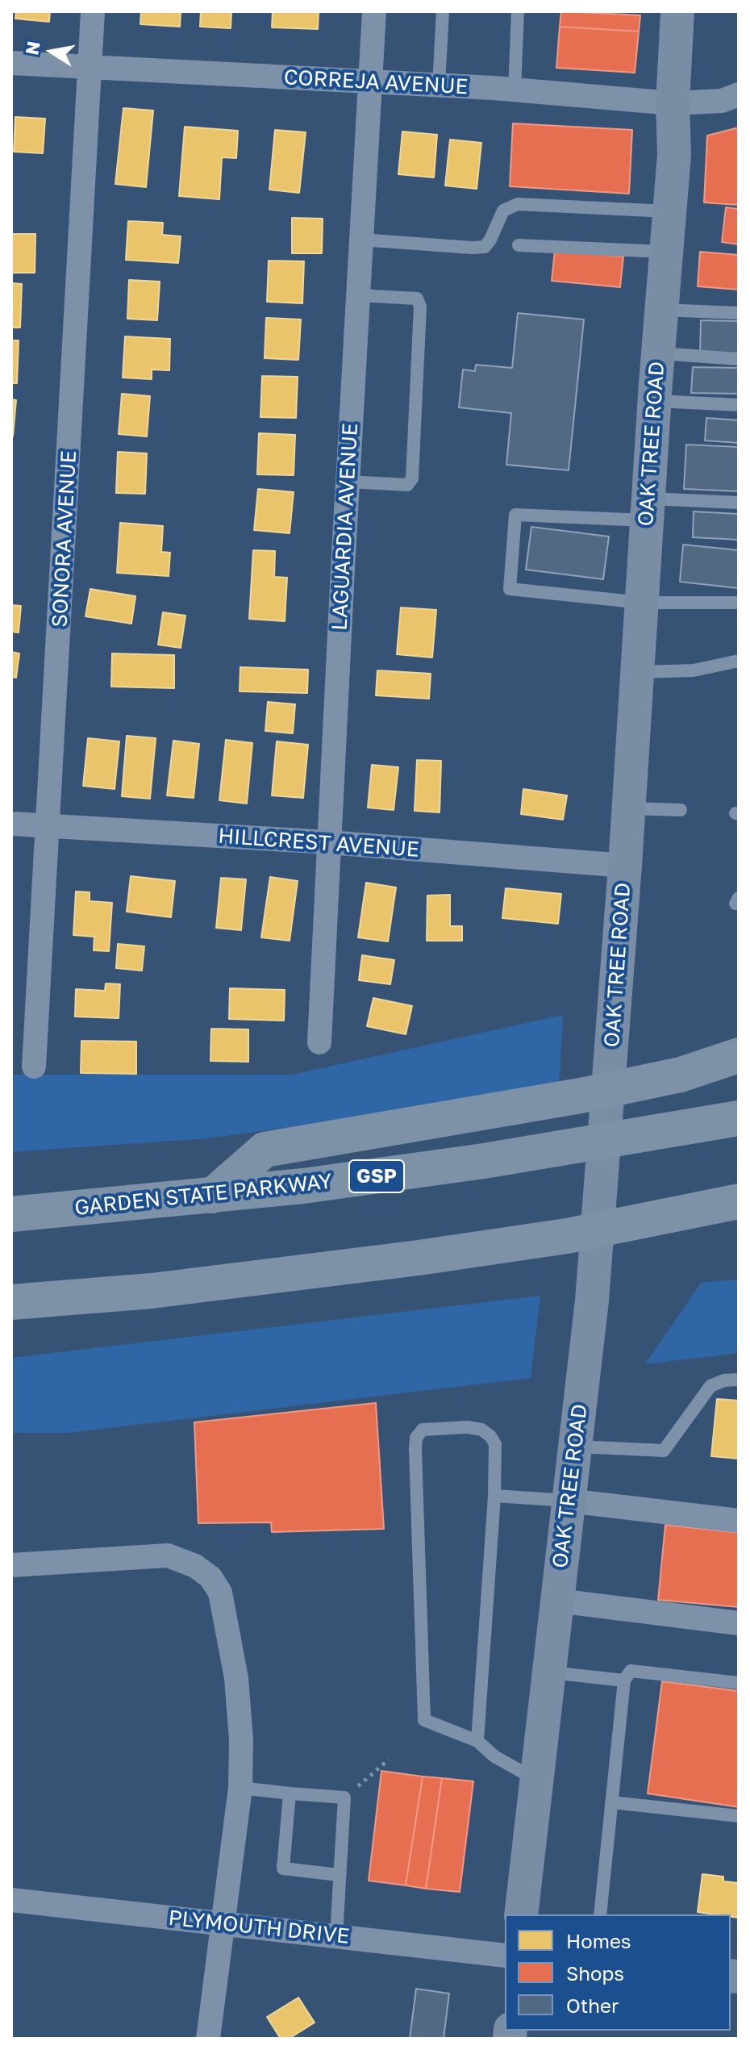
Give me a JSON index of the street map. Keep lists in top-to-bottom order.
{
  "streets": {
    "highway": ["GSP", "GARDEN STATE PARKWAY"],
    "street": [
      "CORREJA AVENUE",
      "OAK TREE ROAD",
      "LAGUARDIA AVENUE",
      "SONORA AVENUE",
      "HILLCREST AVENUE",
      "PLYMOUTH DRIVE"
    ]
  },
  "crossings": [
    ["CORREJA AVENUE", "OAK TREE ROAD"],
    ["CORREJA AVENUE", "LAGUARDIA AVENUE"],
    ["CORREJA AVENUE", "SONORA AVENUE"],
    ["OAK TREE ROAD", "HILLCREST AVENUE"],
    ["LAGUARDIA AVENUE", "HILLCREST AVENUE"],
    ["SONORA AVENUE", "HILLCREST AVENUE"]
  ],
  "legend": ["Homes", "Shops", "Other"],
  "north": "left"
}
